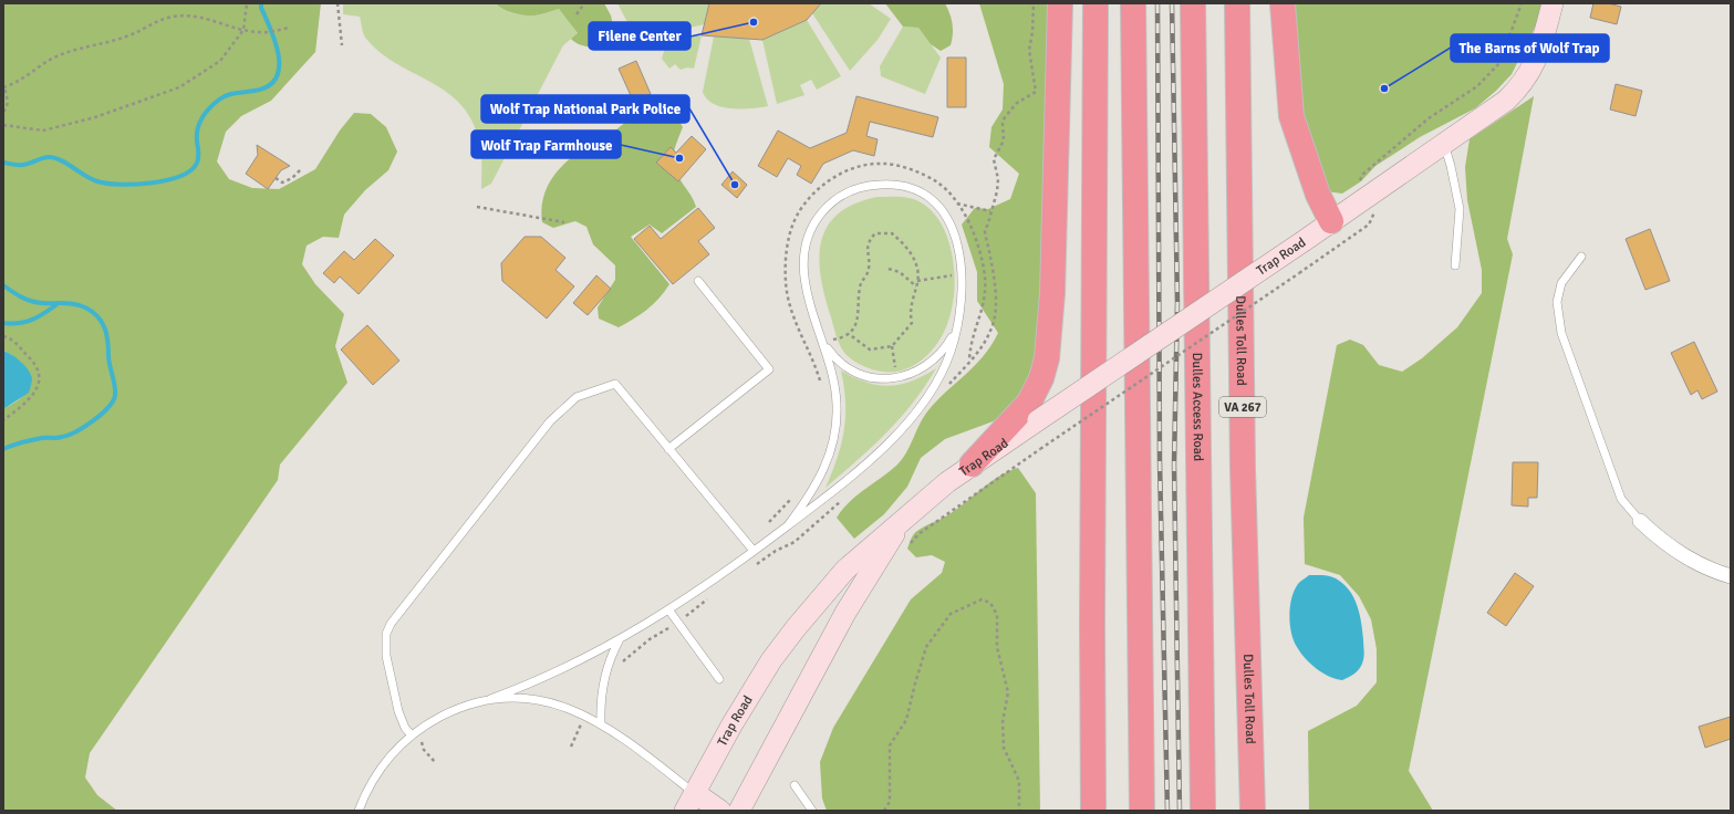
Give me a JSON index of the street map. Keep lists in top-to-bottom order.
{
  "streets": {
    "highway": ["Dulles Toll Road", "Dulles Access Road", "VA 267"],
    "main road": ["Trap Road"]
  },
  "places": [
    "Filene Center",
    "The Barns of Wolf Trap",
    "Wolf Trap Farmhouse",
    "Wolf Trap National Park Police"
  ]
}
